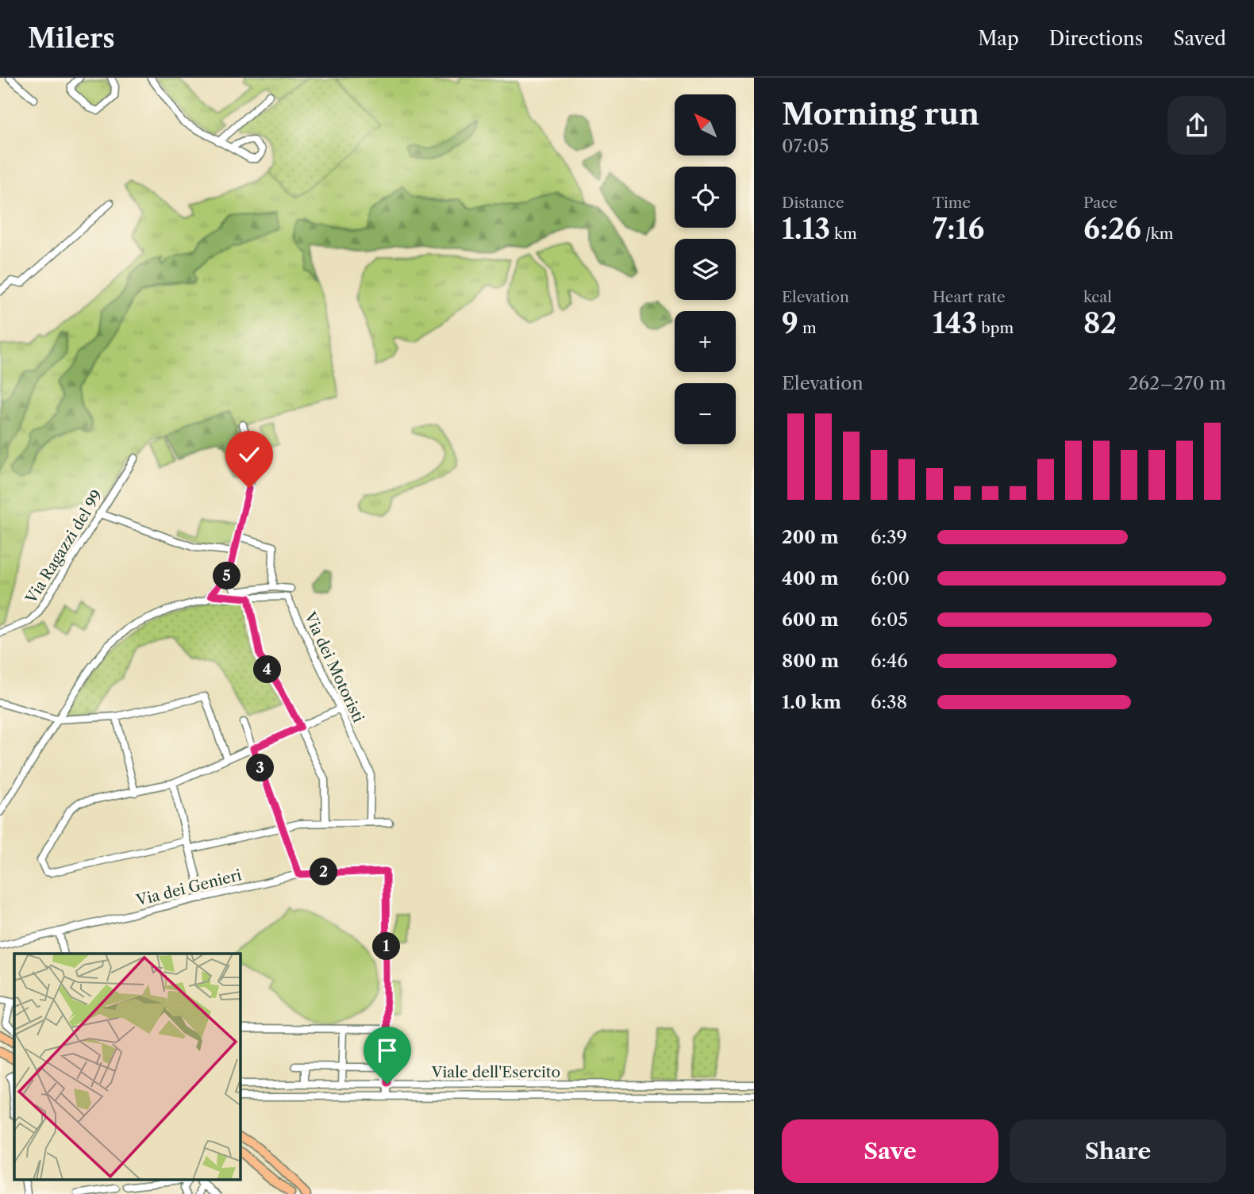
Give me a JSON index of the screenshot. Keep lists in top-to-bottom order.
{
  "streets": {
    "street": [
      "Via Ragazzi del 99",
      "Via dei Motoristi",
      "Via dei Genieri",
      "Viale dell'Esercito"
    ]
  },
  "north": "top left",
  "page": {
    "header": "Milers",
    "nav": ["Map", "Directions", "Saved"],
    "heading": ["Morning run", "07:05"],
    "map_buttons": ["+", "−"],
    "stats": [
      ["Distance", "1.13 km"],
      ["Time", "7:16"],
      ["Pace", "6:26 /km"],
      ["Elevation", "9 m"],
      ["Heart rate", "143 bpm"],
      ["kcal", "82"]
    ],
    "chart": ["Elevation", "262–270 m"],
    "list": [
      {
        "name": "200 m",
        "note": "6:39"
      },
      {
        "name": "400 m",
        "note": "6:00"
      },
      {
        "name": "600 m",
        "note": "6:05"
      },
      {
        "name": "800 m",
        "note": "6:46"
      },
      {
        "name": "1.0 km",
        "note": "6:38"
      }
    ],
    "pins": [
      "5",
      "4",
      "3",
      "2",
      "1"
    ],
    "buttons": ["Save", "Share"]
  }
}
